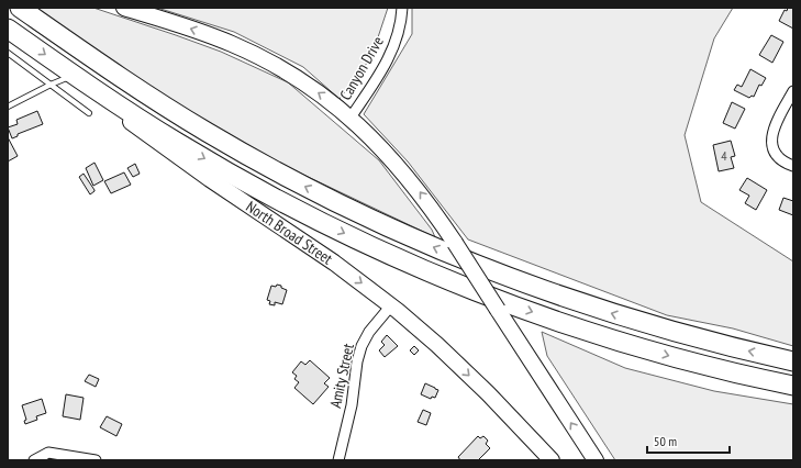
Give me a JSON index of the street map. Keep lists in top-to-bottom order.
{
  "streets": {
    "highway": ["North Broad Street"],
    "street": ["Canyon Drive", "Amity Street"]
  },
  "crossings": [
    ["North Broad Street", "Amity Street"]
  ],
  "house_numbers": ["4"],
  "scale_bar": "50 m"
}
